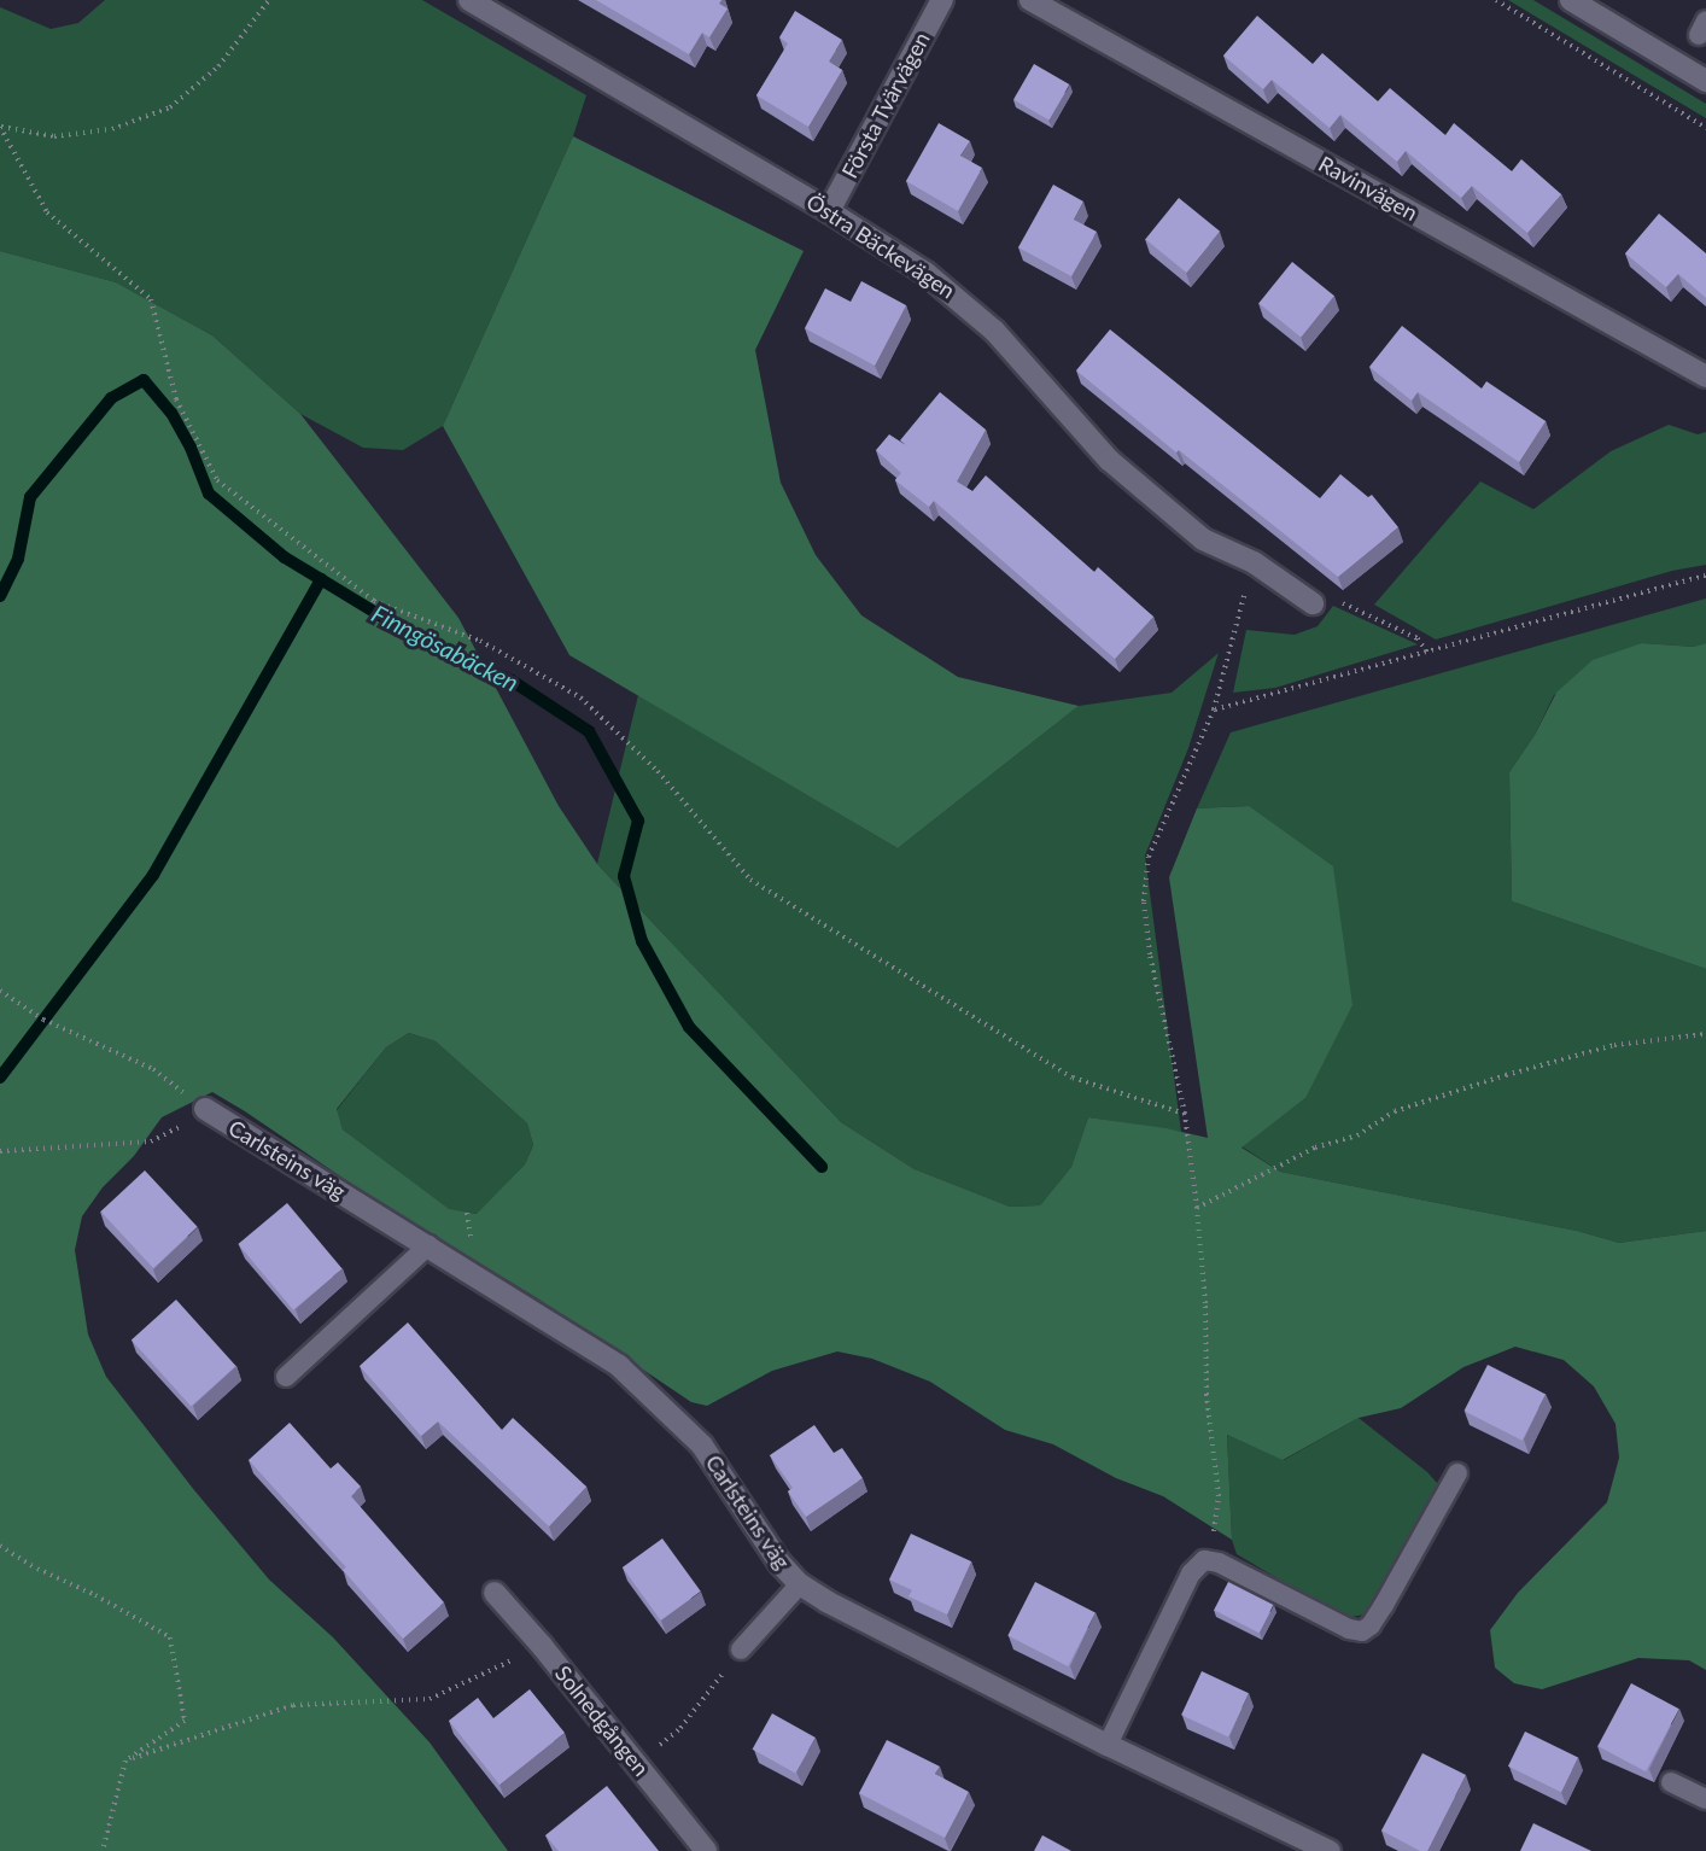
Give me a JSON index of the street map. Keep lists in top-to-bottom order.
{
  "streets": {
    "street": [
      "Första Tvärvägen",
      "Ravinvägen",
      "Östra Bäckevägen",
      "Carlsteins väg",
      "Solnedgången"
    ]
  },
  "crossings": [
    ["Första Tvärvägen", "Östra Bäckevägen"]
  ],
  "water": ["Finngösabäcken"]
}
